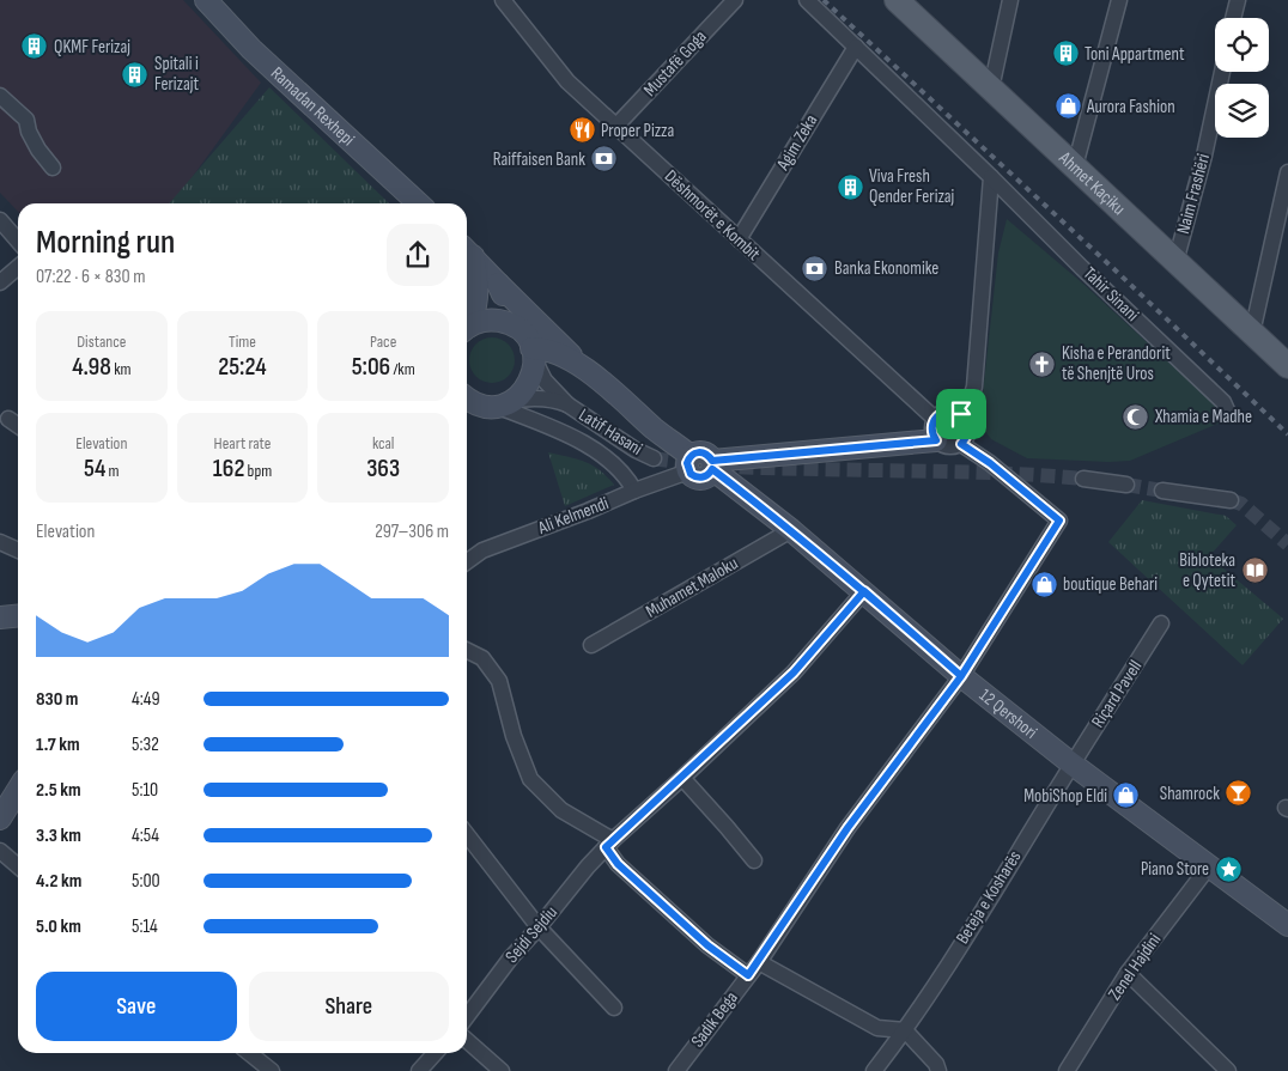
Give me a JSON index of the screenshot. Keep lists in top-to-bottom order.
{
  "streets": {
    "main road": ["Ahmet Kaçiku"],
    "street": [
      "Mustafë Goga",
      "Ramadan Rexhepi",
      "Agim Zeka",
      "Naim Frashëri",
      "Dëshmorët e Kombit",
      "Tahir Sinani",
      "Latif Hasani",
      "Ali Kelmendi",
      "Muhamet Maloku",
      "Riçard Pavell",
      "12 Qershori",
      "Beteja e Kosharës",
      "Sejdi Sejdiu",
      "Zenel Hajdini",
      "Sadik Bega"
    ]
  },
  "crossings": [
    ["Mustafë Goga", "Dëshmorët e Kombit"],
    ["Agim Zeka", "Dëshmorët e Kombit"],
    ["Agim Zeka", "Tahir Sinani"],
    ["Ahmet Kaçiku", "Naim Frashëri"],
    ["Dëshmorët e Kombit", "Sadik Bega"],
    ["Muhamet Maloku", "12 Qershori"],
    ["Riçard Pavell", "12 Qershori"],
    ["Riçard Pavell", "Beteja e Kosharës"],
    ["12 Qershori", "Beteja e Kosharës"],
    ["12 Qershori", "Sejdi Sejdiu"],
    ["12 Qershori", "Zenel Hajdini"],
    ["12 Qershori", "Sadik Bega"]
  ],
  "places": {
    "building": [
      "QKMF Ferizaj",
      "Toni Appartment",
      "Spitali i Ferizajt",
      "Viva Fresh Qender Ferizaj"
    ],
    "shop": ["Aurora Fashion", "boutique Behari", "MobiShop Eldi"],
    "restaurant": ["Proper Pizza"],
    "bank": ["Raiffaisen Bank", "Banka Ekonomike"],
    "church": ["Kisha e Perandorit të Shenjtë Uros"],
    "mosque": ["Xhamia e Madhe"],
    "library": ["Bibloteka e Qytetit"],
    "bar": ["Shamrock"],
    "place": ["Piano Store"]
  },
  "page": {
    "heading": ["Morning run", "07:22 · 6 × 830 m"],
    "stats": [
      ["Distance", "4.98 km"],
      ["Time", "25:24"],
      ["Pace", "5:06 /km"],
      ["Elevation", "54 m"],
      ["Heart rate", "162 bpm"],
      ["kcal", "363"]
    ],
    "chart": ["Elevation", "297–306 m"],
    "list": [
      {
        "name": "830 m",
        "note": "4:49"
      },
      {
        "name": "1.7 km",
        "note": "5:32"
      },
      {
        "name": "2.5 km",
        "note": "5:10"
      },
      {
        "name": "3.3 km",
        "note": "4:54"
      },
      {
        "name": "4.2 km",
        "note": "5:00"
      },
      {
        "name": "5.0 km",
        "note": "5:14"
      }
    ],
    "buttons": ["Save", "Share"]
  }
}
